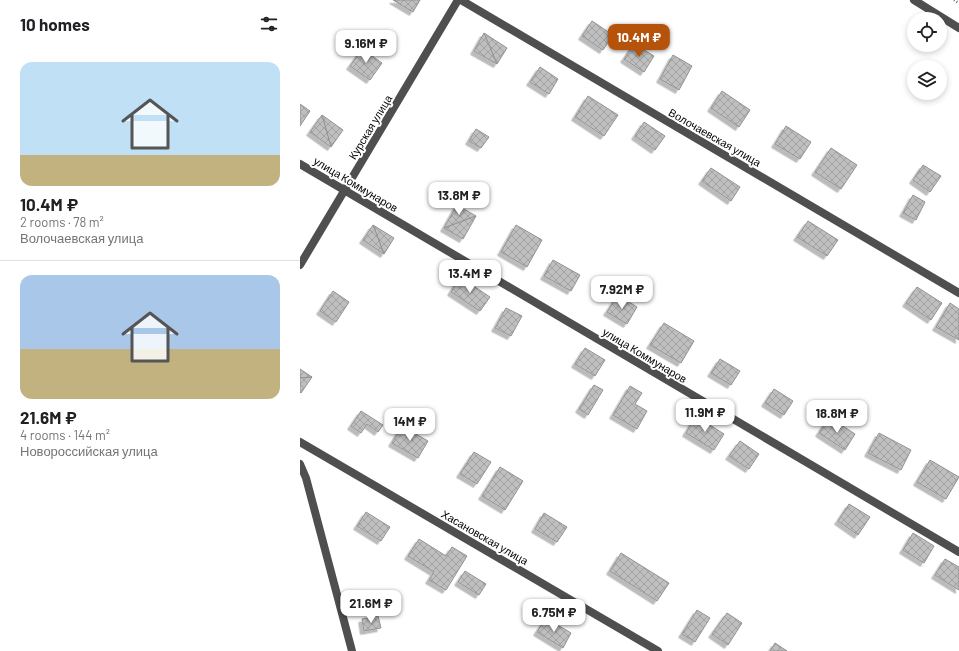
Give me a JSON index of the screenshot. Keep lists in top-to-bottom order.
{
  "streets": {
    "street": [
      "Курская улица",
      "Волочаевская улица",
      "улица Коммунаров",
      "Хасановская улица"
    ]
  },
  "crossings": [
    ["Курская улица", "Волочаевская улица"],
    ["Курская улица", "улица Коммунаров"]
  ],
  "page": {
    "heading": "10 homes",
    "price": [
      "10.4M ₽",
      "9.16M ₽",
      "13.8M ₽",
      "13.4M ₽",
      "7.92M ₽",
      "11.9M ₽",
      "18.8M ₽",
      "14M ₽",
      "21.6M ₽",
      "6.75M ₽"
    ],
    "list": [
      {
        "name": "10.4M ₽",
        "note": "2 rooms · 78 m² · Волочаевская улица"
      },
      {
        "name": "21.6M ₽",
        "note": "4 rooms · 144 m² · Новороссийская улица"
      }
    ]
  }
}
